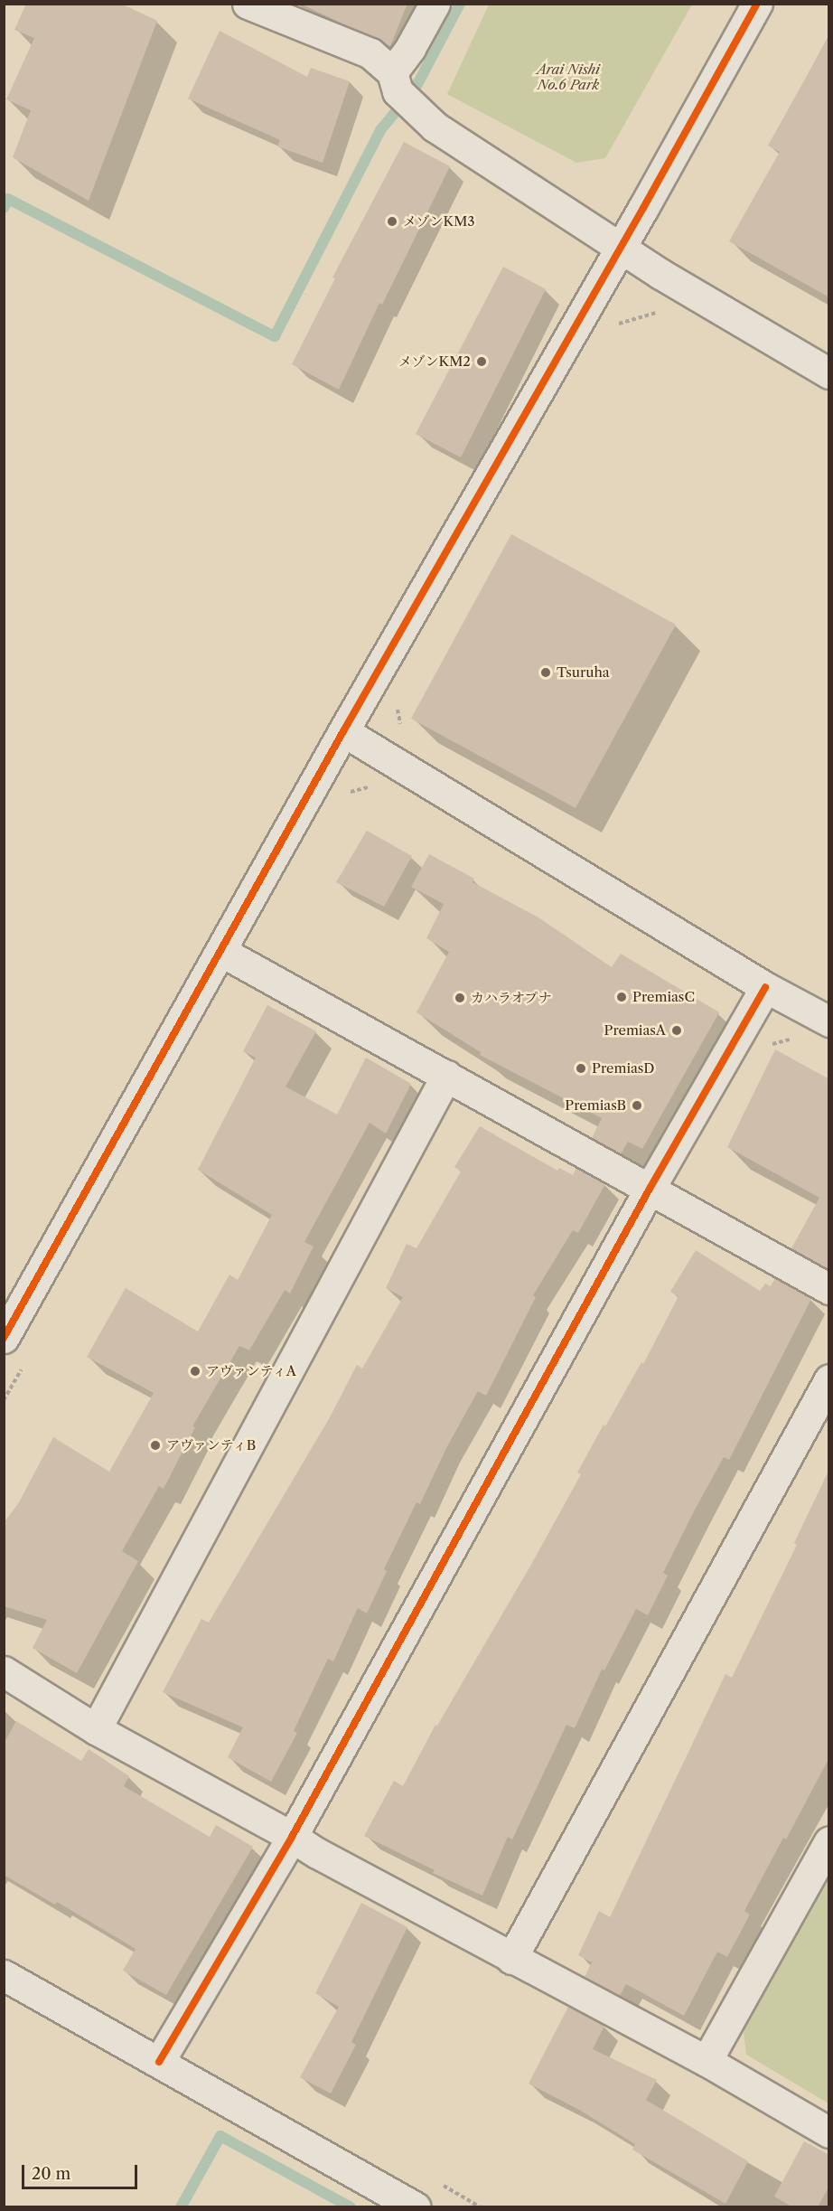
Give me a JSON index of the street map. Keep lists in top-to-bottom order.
{
  "parks": ["Arai Nishi No.6 Park"],
  "places": [
    "メゾンKM3",
    "メゾンKM2",
    "Tsuruha",
    "PremiasC",
    "カハラオプナ",
    "PremiasA",
    "PremiasD",
    "PremiasB",
    "アヴァンティA",
    "アヴァンティB"
  ],
  "scale_bar": "20 m"
}
